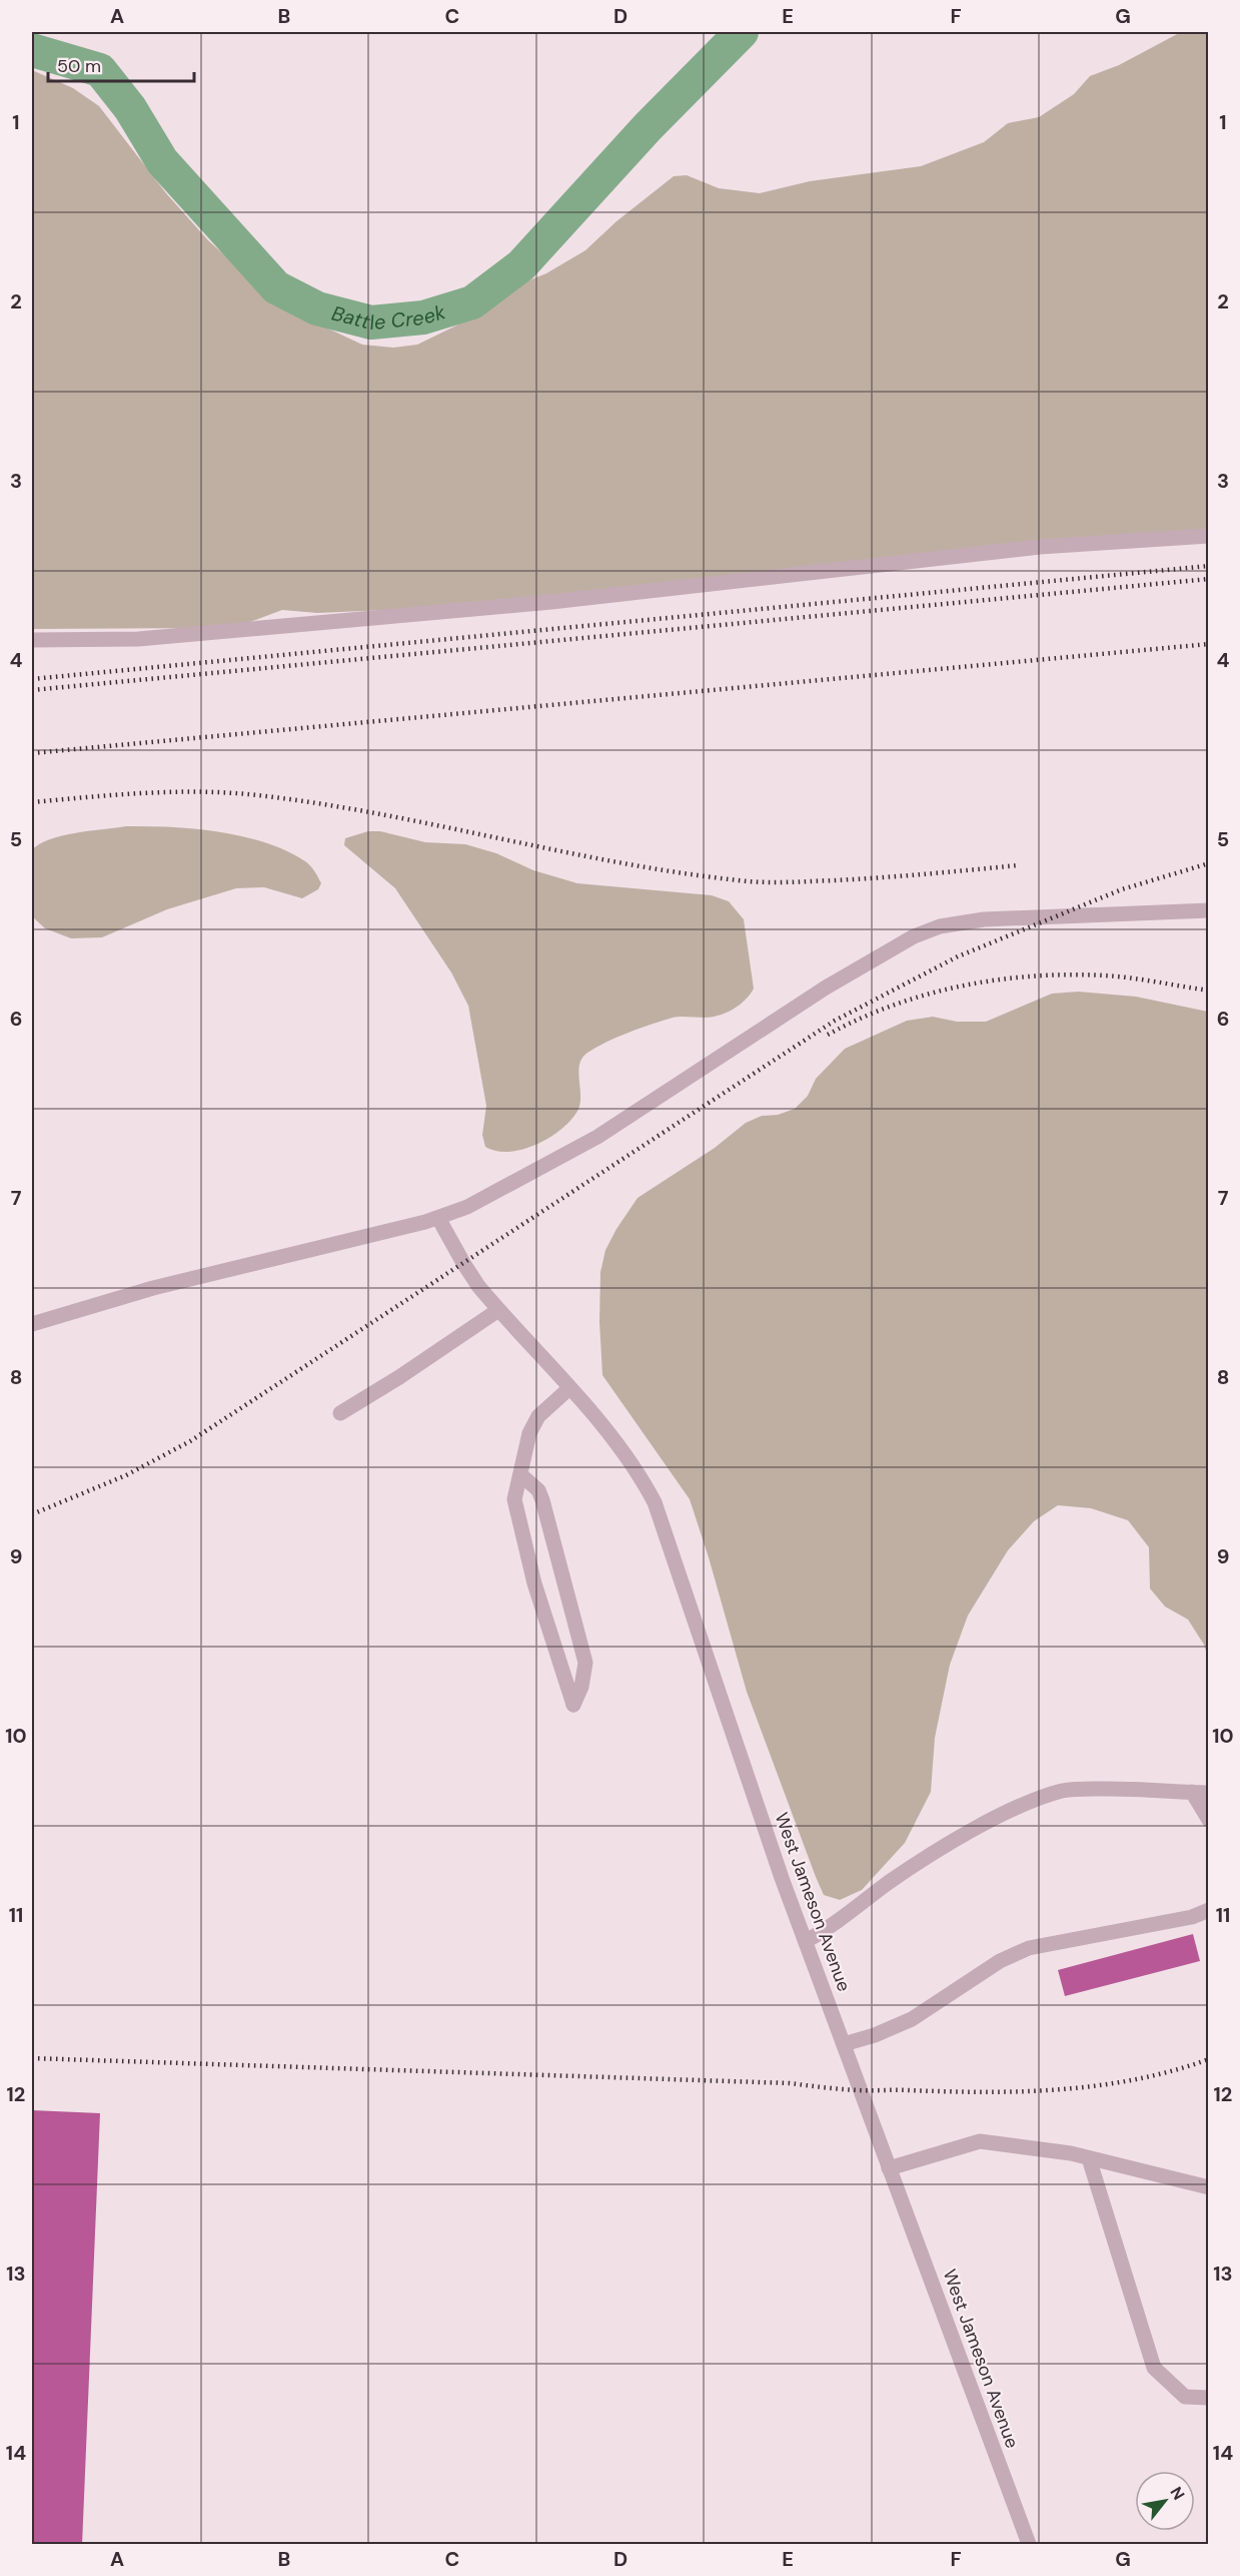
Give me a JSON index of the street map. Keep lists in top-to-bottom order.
{
  "streets": {
    "lane": ["West Jameson Avenue"]
  },
  "water": ["Battle Creek"],
  "scale_bar": "50 m",
  "north": "top right",
  "grid": {
    "columns": [
      "A",
      "B",
      "C",
      "D",
      "E",
      "F",
      "G"
    ],
    "rows": [
      "1",
      "2",
      "3",
      "4",
      "5",
      "6",
      "7",
      "8",
      "9",
      "10",
      "11",
      "12",
      "13",
      "14"
    ]
  }
}
